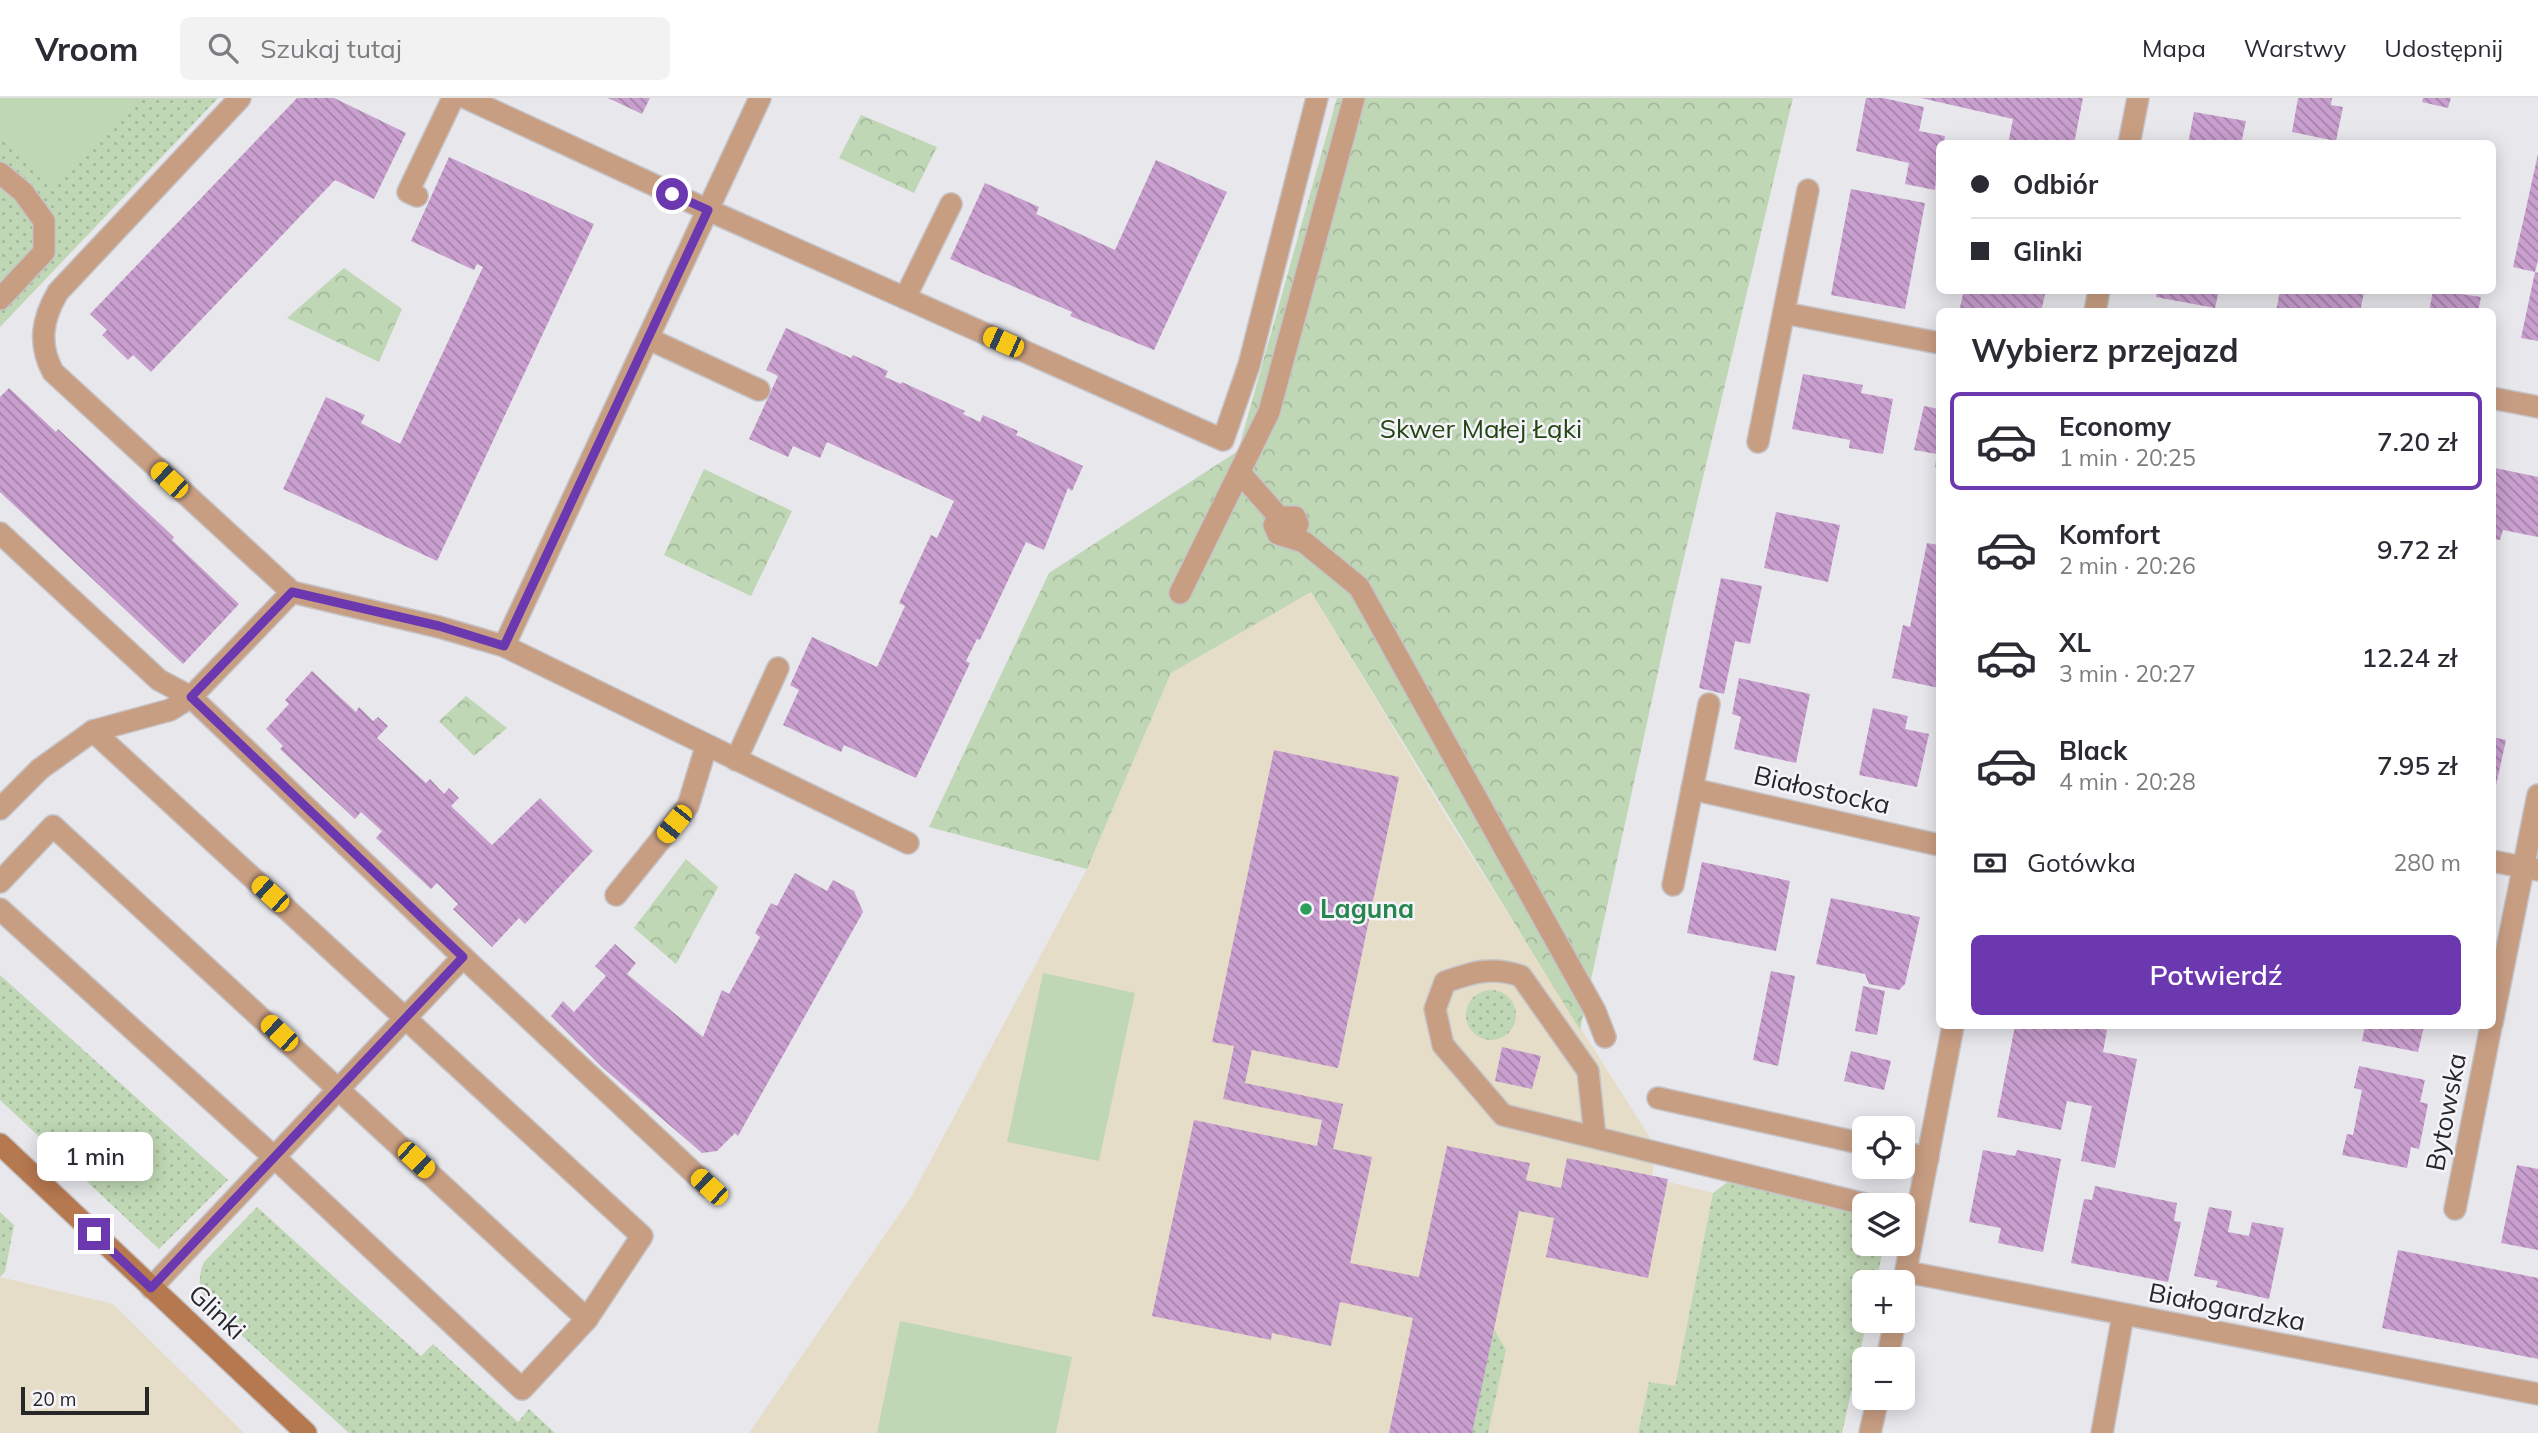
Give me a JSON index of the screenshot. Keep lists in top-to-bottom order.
{
  "streets": {
    "street": [
      "Białostocka",
      "Bytowska",
      "Białogardzka",
      "Glinki"
    ]
  },
  "parks": ["Skwer Małej Łąki"],
  "places": ["Laguna"],
  "scale_bar": "20 m",
  "page": {
    "header": "Vroom",
    "search": "Szukaj tutaj",
    "nav": ["Mapa", "Warstwy", "Udostępnij"],
    "banner": ["Odbiór", "Glinki"],
    "heading": "Wybierz przejazd",
    "list": [
      {
        "name": "Economy",
        "note": "1 min · 20:25",
        "value": "7.20 zł"
      },
      {
        "name": "Komfort",
        "note": "2 min · 20:26",
        "value": "9.72 zł"
      },
      {
        "name": "XL",
        "note": "3 min · 20:27",
        "value": "12.24 zł"
      },
      {
        "name": "Black",
        "note": "4 min · 20:28",
        "value": "7.95 zł"
      }
    ],
    "pay": ["Gotówka", "280 m"],
    "buttons": "Potwierdź",
    "map_buttons": ["+", "−"],
    "bubble": "1 min",
    "scale": "20 m"
  }
}
